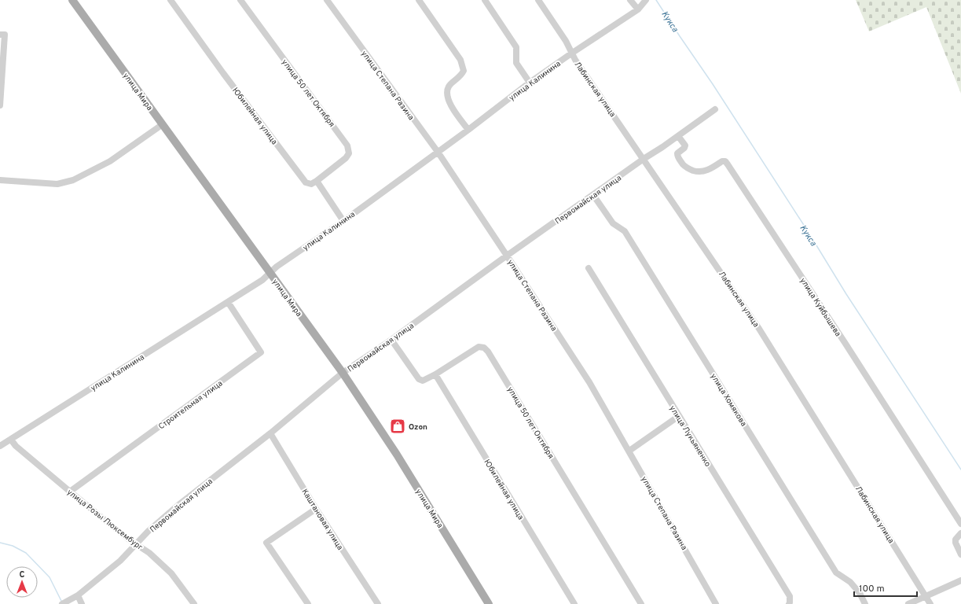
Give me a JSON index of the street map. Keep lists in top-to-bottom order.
{
  "streets": {
    "main road": ["улица Мира"],
    "street": [
      "улица Калинина",
      "улица Степана Разина",
      "Лабинская улица",
      "улица 50 лет Октября",
      "Юбилейная улица",
      "Первомайская улица",
      "улица Куйбышева",
      "улица Хомякова",
      "Строительная улица",
      "улица Лукьяненко",
      "улица Розы Люксембург",
      "Каштановая улица"
    ]
  },
  "crossings": [
    ["улица Калинина", "улица Степана Разина"],
    ["улица Калинина", "Лабинская улица"],
    ["улица Калинина", "улица Мира"],
    ["улица Калинина", "Строительная улица"],
    ["улица Калинина", "улица Розы Люксембург"],
    ["улица Степана Разина", "Первомайская улица"],
    ["Лабинская улица", "Первомайская улица"],
    ["улица Мира", "Первомайская улица"],
    ["улица 50 лет Октября", "Юбилейная улица"],
    ["улица 50 лет Октября", "Первомайская улица"],
    ["Первомайская улица", "улица Куйбышева"],
    ["Первомайская улица", "улица Хомякова"],
    ["Первомайская улица", "улица Розы Люксембург"],
    ["Первомайская улица", "Каштановая улица"],
    ["Строительная улица", "улица Розы Люксембург"]
  ],
  "water": ["Кукса"],
  "places": {
    "shop": ["Ozon"]
  },
  "scale_bar": "100 m",
  "north": "top"
}
